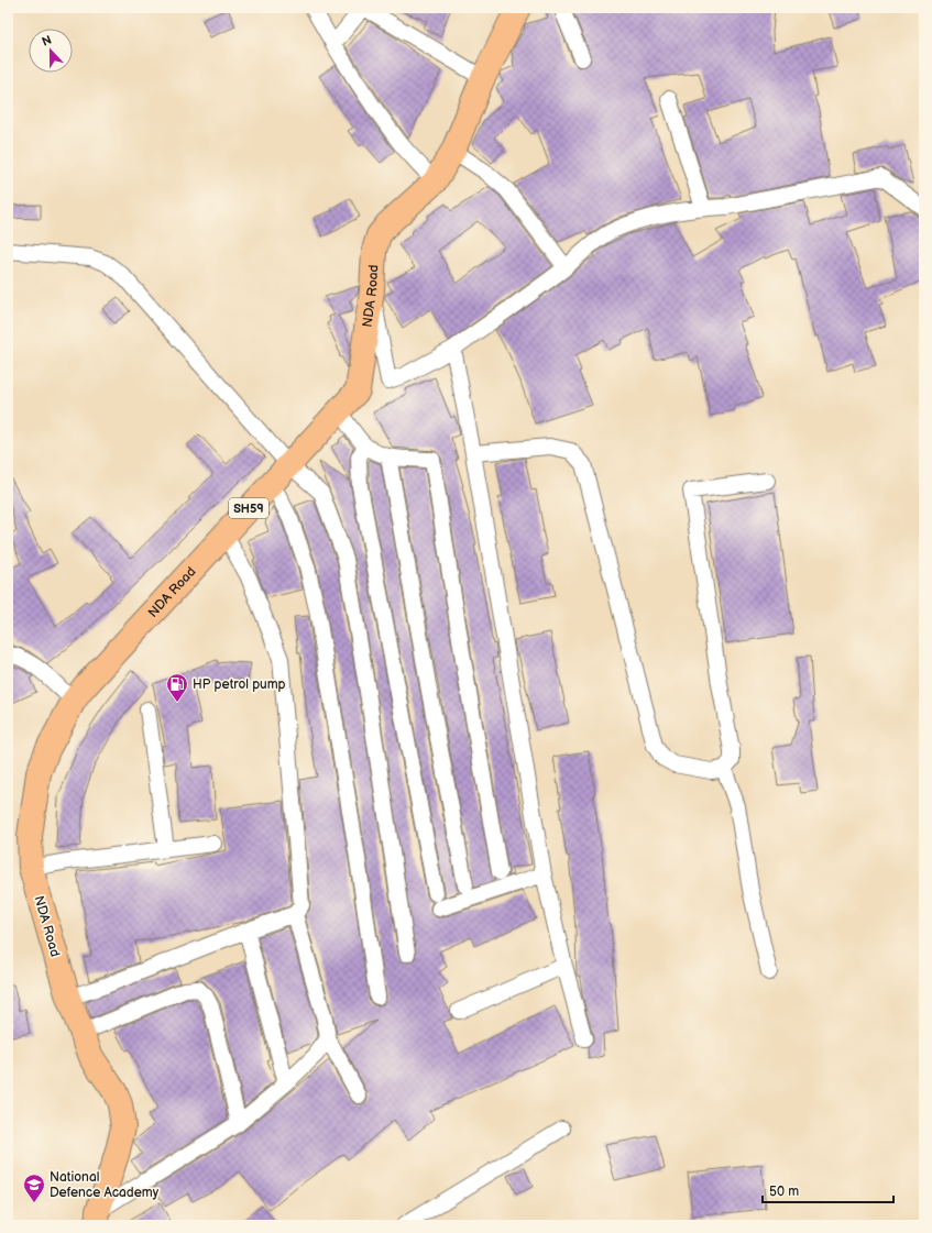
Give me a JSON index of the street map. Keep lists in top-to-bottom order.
{
  "streets": {
    "main road": ["NDA Road", "SH59"]
  },
  "places": {
    "fuel station": ["HP petrol pump"],
    "school or university": ["National Defence Academy"]
  },
  "scale_bar": "50 m",
  "north": "top"
}
